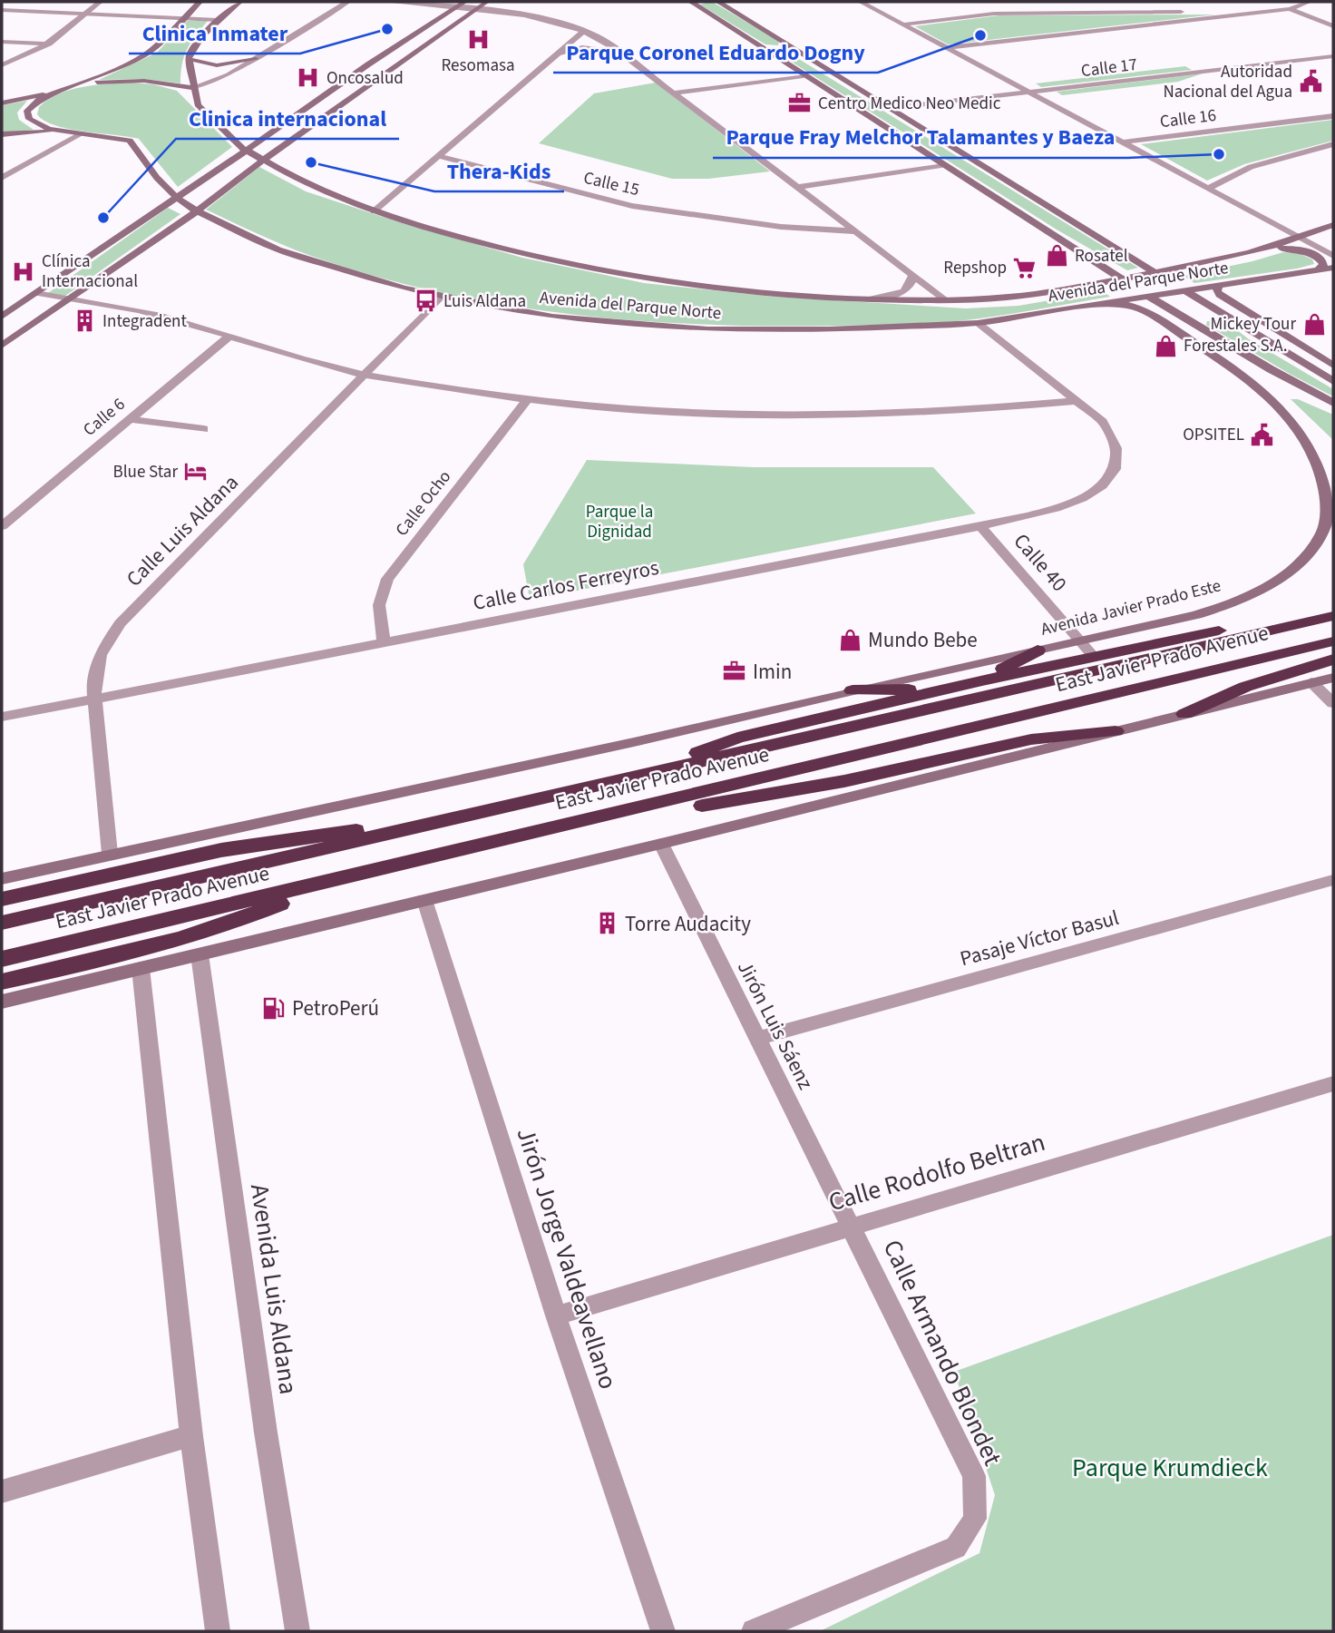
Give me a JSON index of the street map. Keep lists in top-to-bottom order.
{
  "streets": {
    "highway": ["East Javier Prado Avenue"],
    "main road": ["Avenida del Parque Norte", "Avenida Javier Prado Este"],
    "street": [
      "Calle 17",
      "Calle 16",
      "Calle 15",
      "Calle 6",
      "Calle Ocho",
      "Calle Luis Aldana",
      "Calle 40",
      "Calle Carlos Ferreyros",
      "Pasaje Víctor Basul",
      "Jirón Luis Sáenz",
      "Calle Rodolfo Beltran",
      "Jirón Jorge Valdeavellano",
      "Avenida Luis Aldana",
      "Calle Armando Blondet"
    ]
  },
  "crossings": [
    ["Avenida del Parque Norte", "Calle Luis Aldana"],
    ["Avenida del Parque Norte", "Avenida Javier Prado Este"],
    ["Calle Ocho", "Calle Carlos Ferreyros"],
    ["Calle Luis Aldana", "Calle Carlos Ferreyros"],
    ["Calle Luis Aldana", "East Javier Prado Avenue"],
    ["Calle 40", "Calle Carlos Ferreyros"],
    ["Calle 40", "Avenida Javier Prado Este"],
    ["Avenida Javier Prado Este", "East Javier Prado Avenue"],
    ["Pasaje Víctor Basul", "Jirón Luis Sáenz"],
    ["Jirón Luis Sáenz", "Calle Rodolfo Beltran"],
    ["Jirón Luis Sáenz", "Calle Armando Blondet"],
    ["Calle Rodolfo Beltran", "Jirón Jorge Valdeavellano"],
    ["Calle Rodolfo Beltran", "Calle Armando Blondet"]
  ],
  "parks": ["Parque la Dignidad", "Parque Krumdieck"],
  "places": {
    "other": [
      "Clinica Inmater",
      "Parque Coronel Eduardo Dogny",
      "Parque Fray Melchor Talamantes y Baeza",
      "Thera-Kids",
      "Clinica internacional"
    ],
    "hospital": ["Resomasa", "Oncosalud", "Clínica Internacional"],
    "public building": ["Autoridad Nacional del Agua", "OPSITEL"],
    "office": ["Centro Medico Neo Medic", "Imin"],
    "shop": [
      "Rosatel",
      "Mickey Tour",
      "Forestales S.A.",
      "Mundo Bebe"
    ],
    "supermarket": ["Repshop"],
    "bus stop": ["Luis Aldana"],
    "building": ["Integradent", "Torre Audacity"],
    "hotel": ["Blue Star"],
    "fuel station": ["PetroPerú"]
  }
}
